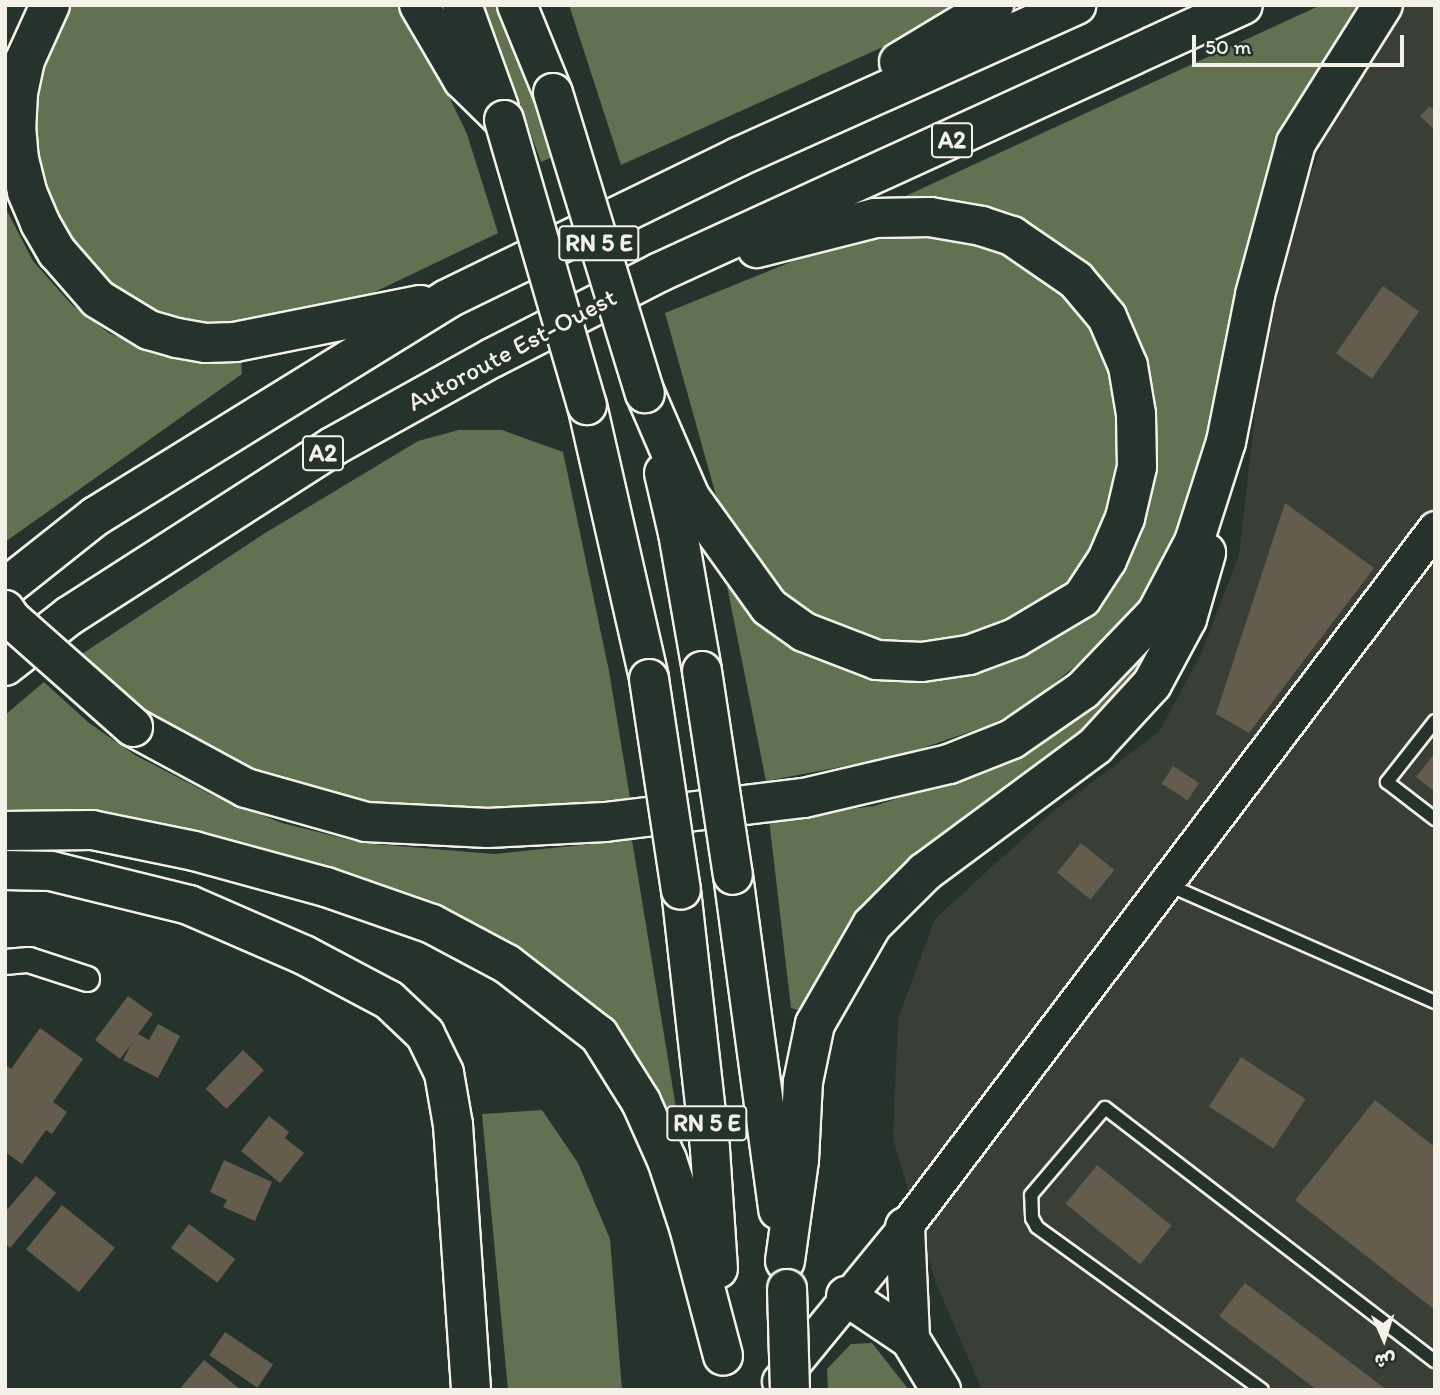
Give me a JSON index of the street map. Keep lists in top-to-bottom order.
{
  "streets": {
    "highway": ["A2", "RN 5 E", "Autoroute Est-Ouest"]
  },
  "scale_bar": "50 m",
  "north": "bottom"
}
